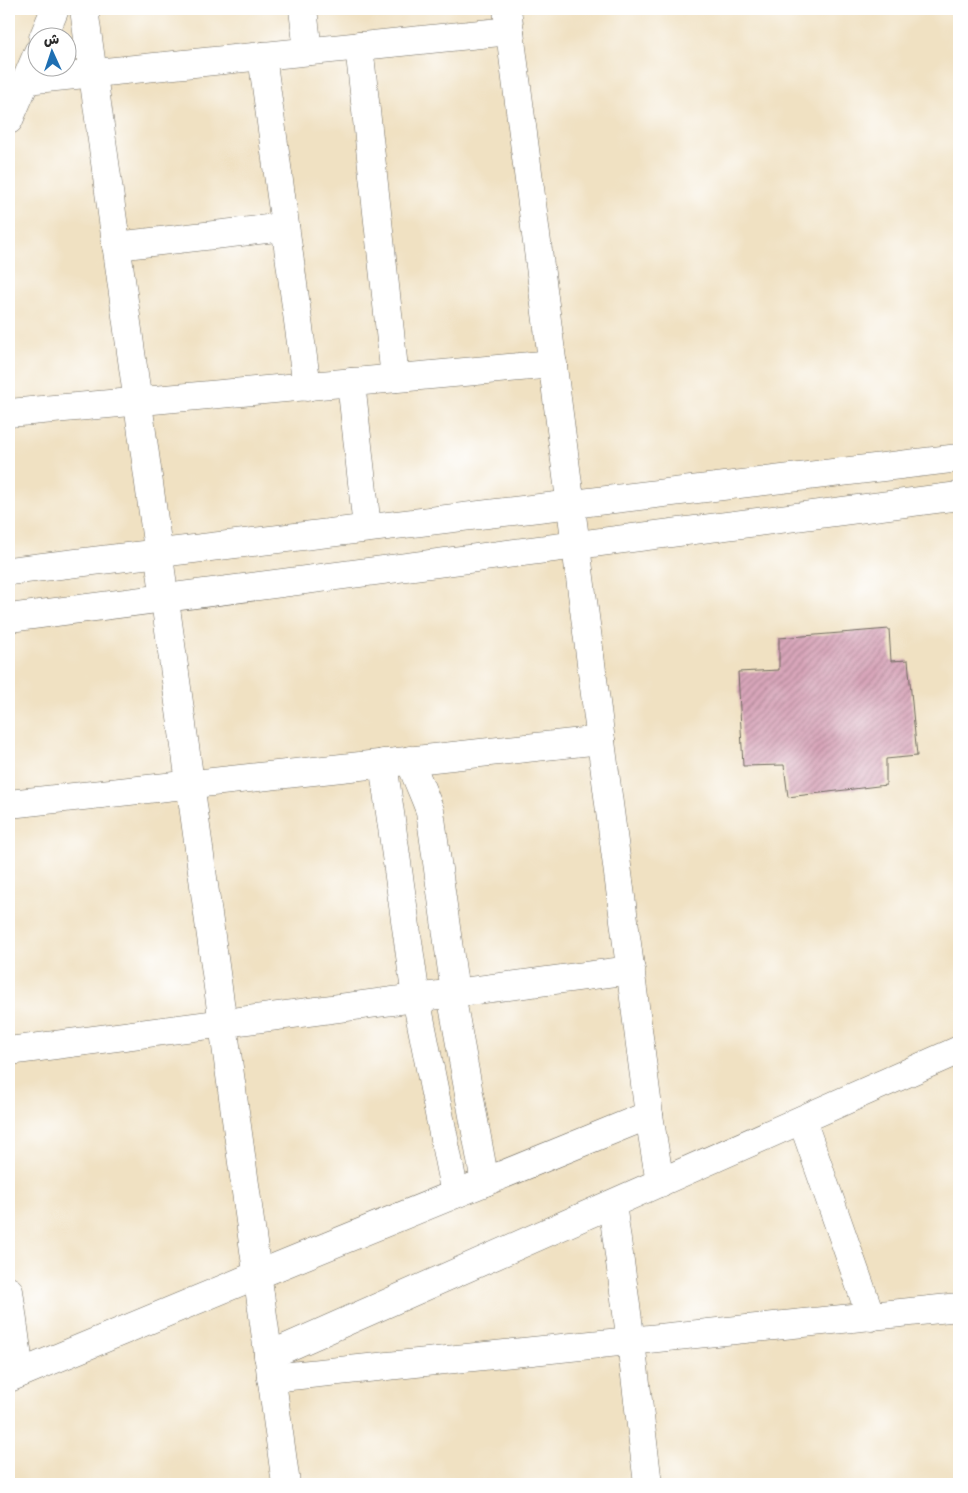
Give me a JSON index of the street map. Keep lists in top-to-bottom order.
{
  "north": "top"
}
